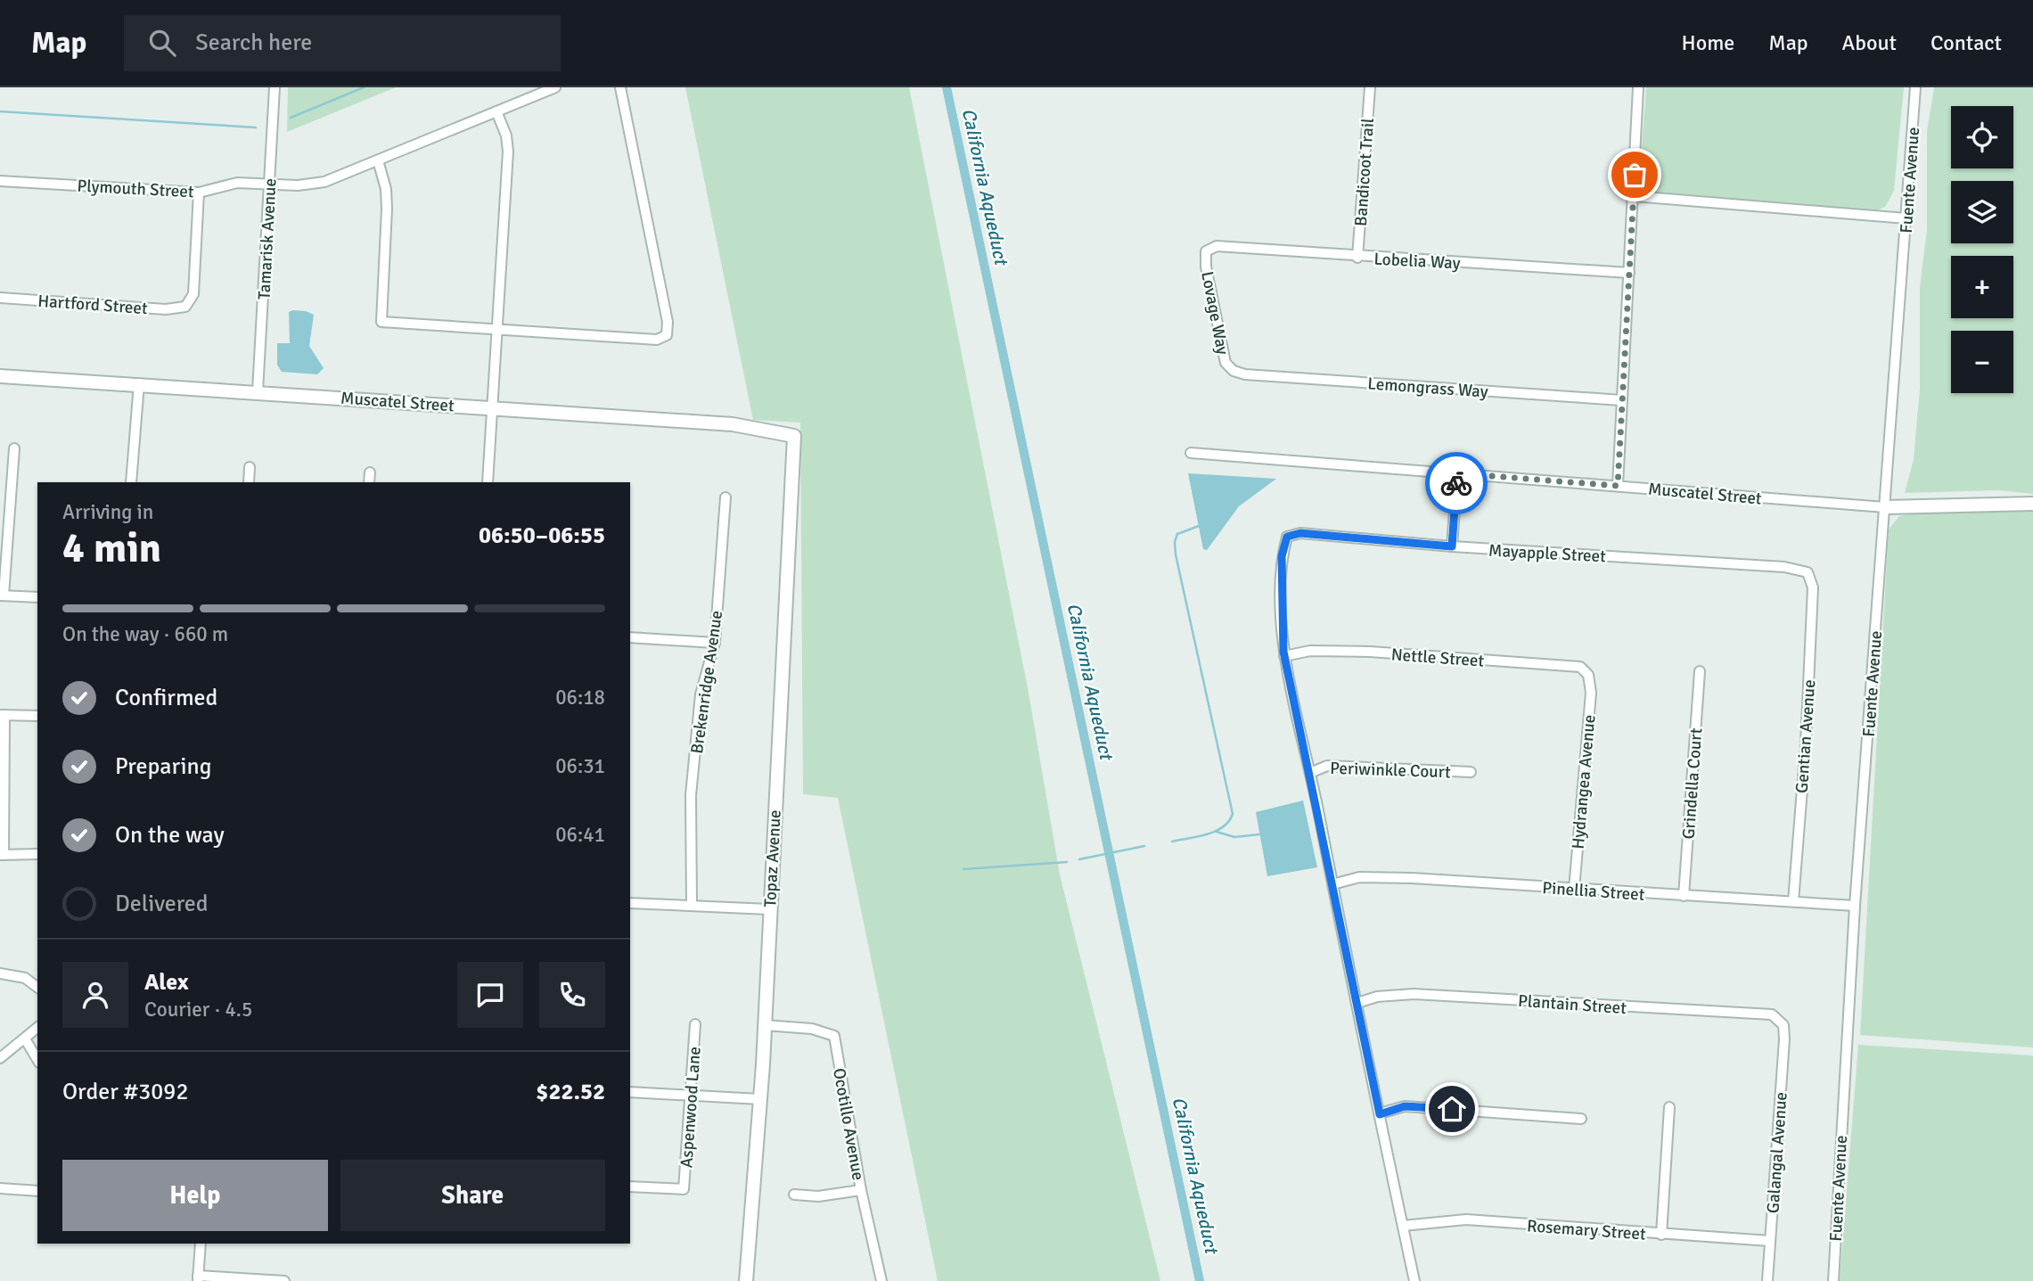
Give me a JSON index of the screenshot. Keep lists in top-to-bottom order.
{
  "streets": {
    "street": [
      "Bandicoot Trail",
      "Fuente Avenue",
      "Plymouth Street",
      "Tamarisk Avenue",
      "Lobelia Way",
      "Hartford Street",
      "Lovage Way",
      "Lemongrass Way",
      "Muscatel Street",
      "Mayapple Street",
      "Nettle Street",
      "Brekenridge Avenue",
      "Gentian Avenue",
      "Periwinkle Court",
      "Hydrangea Avenue",
      "Grindella Court",
      "Topaz Avenue",
      "Pinellia Street",
      "Plantain Street",
      "Aspenwood Lane",
      "Ocotillo Avenue",
      "Galangal Avenue",
      "Rosemary Street"
    ]
  },
  "crossings": [
    ["Bandicoot Trail", "Lobelia Way"],
    ["Fuente Avenue", "Muscatel Street"],
    ["Fuente Avenue", "Pinellia Street"],
    ["Plymouth Street", "Tamarisk Avenue"],
    ["Plymouth Street", "Hartford Street"],
    ["Tamarisk Avenue", "Muscatel Street"],
    ["Lobelia Way", "Lovage Way"],
    ["Lovage Way", "Lemongrass Way"],
    ["Muscatel Street", "Topaz Avenue"],
    ["Mayapple Street", "Nettle Street"],
    ["Mayapple Street", "Gentian Avenue"],
    ["Nettle Street", "Hydrangea Avenue"],
    ["Gentian Avenue", "Pinellia Street"],
    ["Hydrangea Avenue", "Pinellia Street"],
    ["Grindella Court", "Pinellia Street"],
    ["Topaz Avenue", "Ocotillo Avenue"],
    ["Plantain Street", "Galangal Avenue"],
    ["Galangal Avenue", "Rosemary Street"]
  ],
  "water": ["California Aqueduct"],
  "page": {
    "header": "Map",
    "search": "Search here",
    "nav": [
      "Home",
      "Map",
      "About",
      "Contact"
    ],
    "map_buttons": ["+", "−"],
    "heading": ["4 min", "Arriving in", "06:50–06:55"],
    "panel": [
      "Alex",
      "Courier · 4.5",
      "Order #3092",
      "$22.52"
    ],
    "bar": "On the way · 660 m",
    "list": [
      ["Confirmed", "06:18"],
      ["Preparing", "06:31"],
      ["On the way", "06:41"],
      "Delivered"
    ],
    "buttons": ["Help", "Share"]
  }
}
